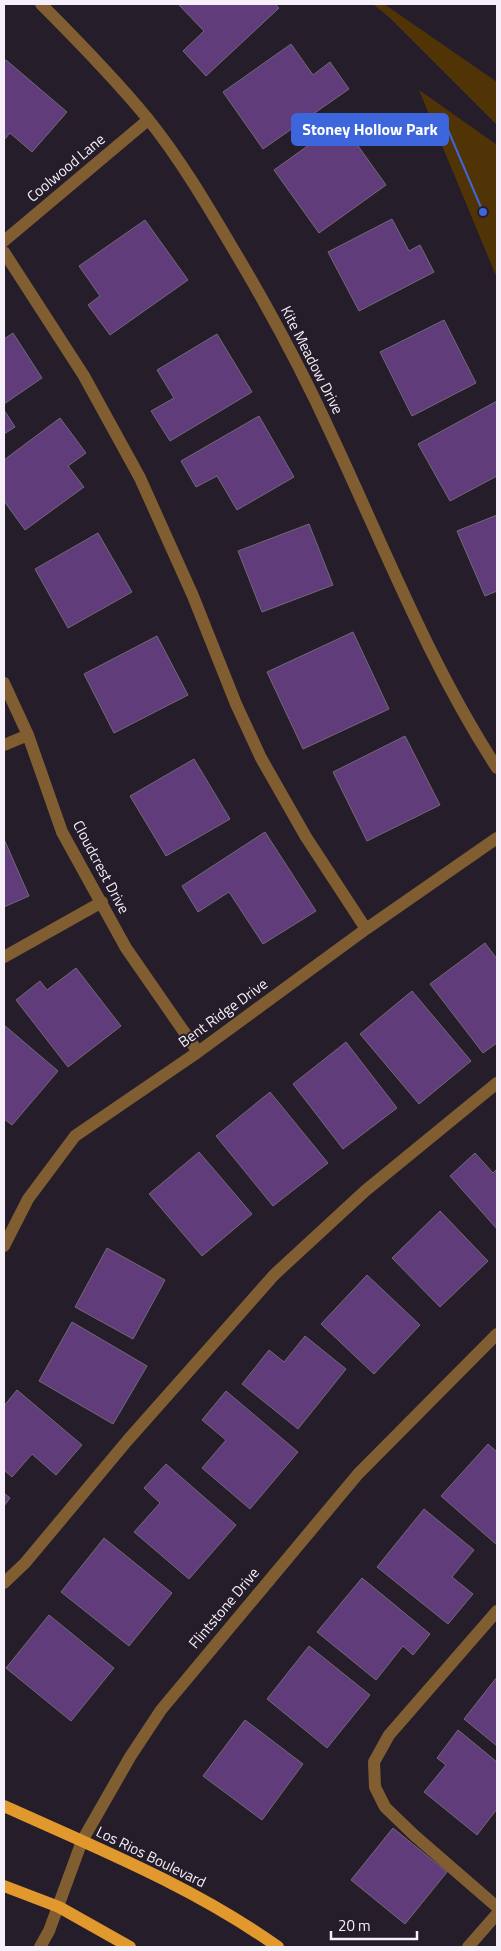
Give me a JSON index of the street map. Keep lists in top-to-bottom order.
{
  "streets": {
    "main road": ["Los Rios Boulevard"],
    "street": [
      "Coolwood Lane",
      "Kite Meadow Drive",
      "Cloudcrest Drive",
      "Bent Ridge Drive",
      "Flintstone Drive"
    ]
  },
  "crossings": [
    ["Coolwood Lane", "Kite Meadow Drive"],
    ["Cloudcrest Drive", "Bent Ridge Drive"],
    ["Flintstone Drive", "Los Rios Boulevard"]
  ],
  "places": ["Stoney Hollow Park"],
  "scale_bar": "20 m"
}
